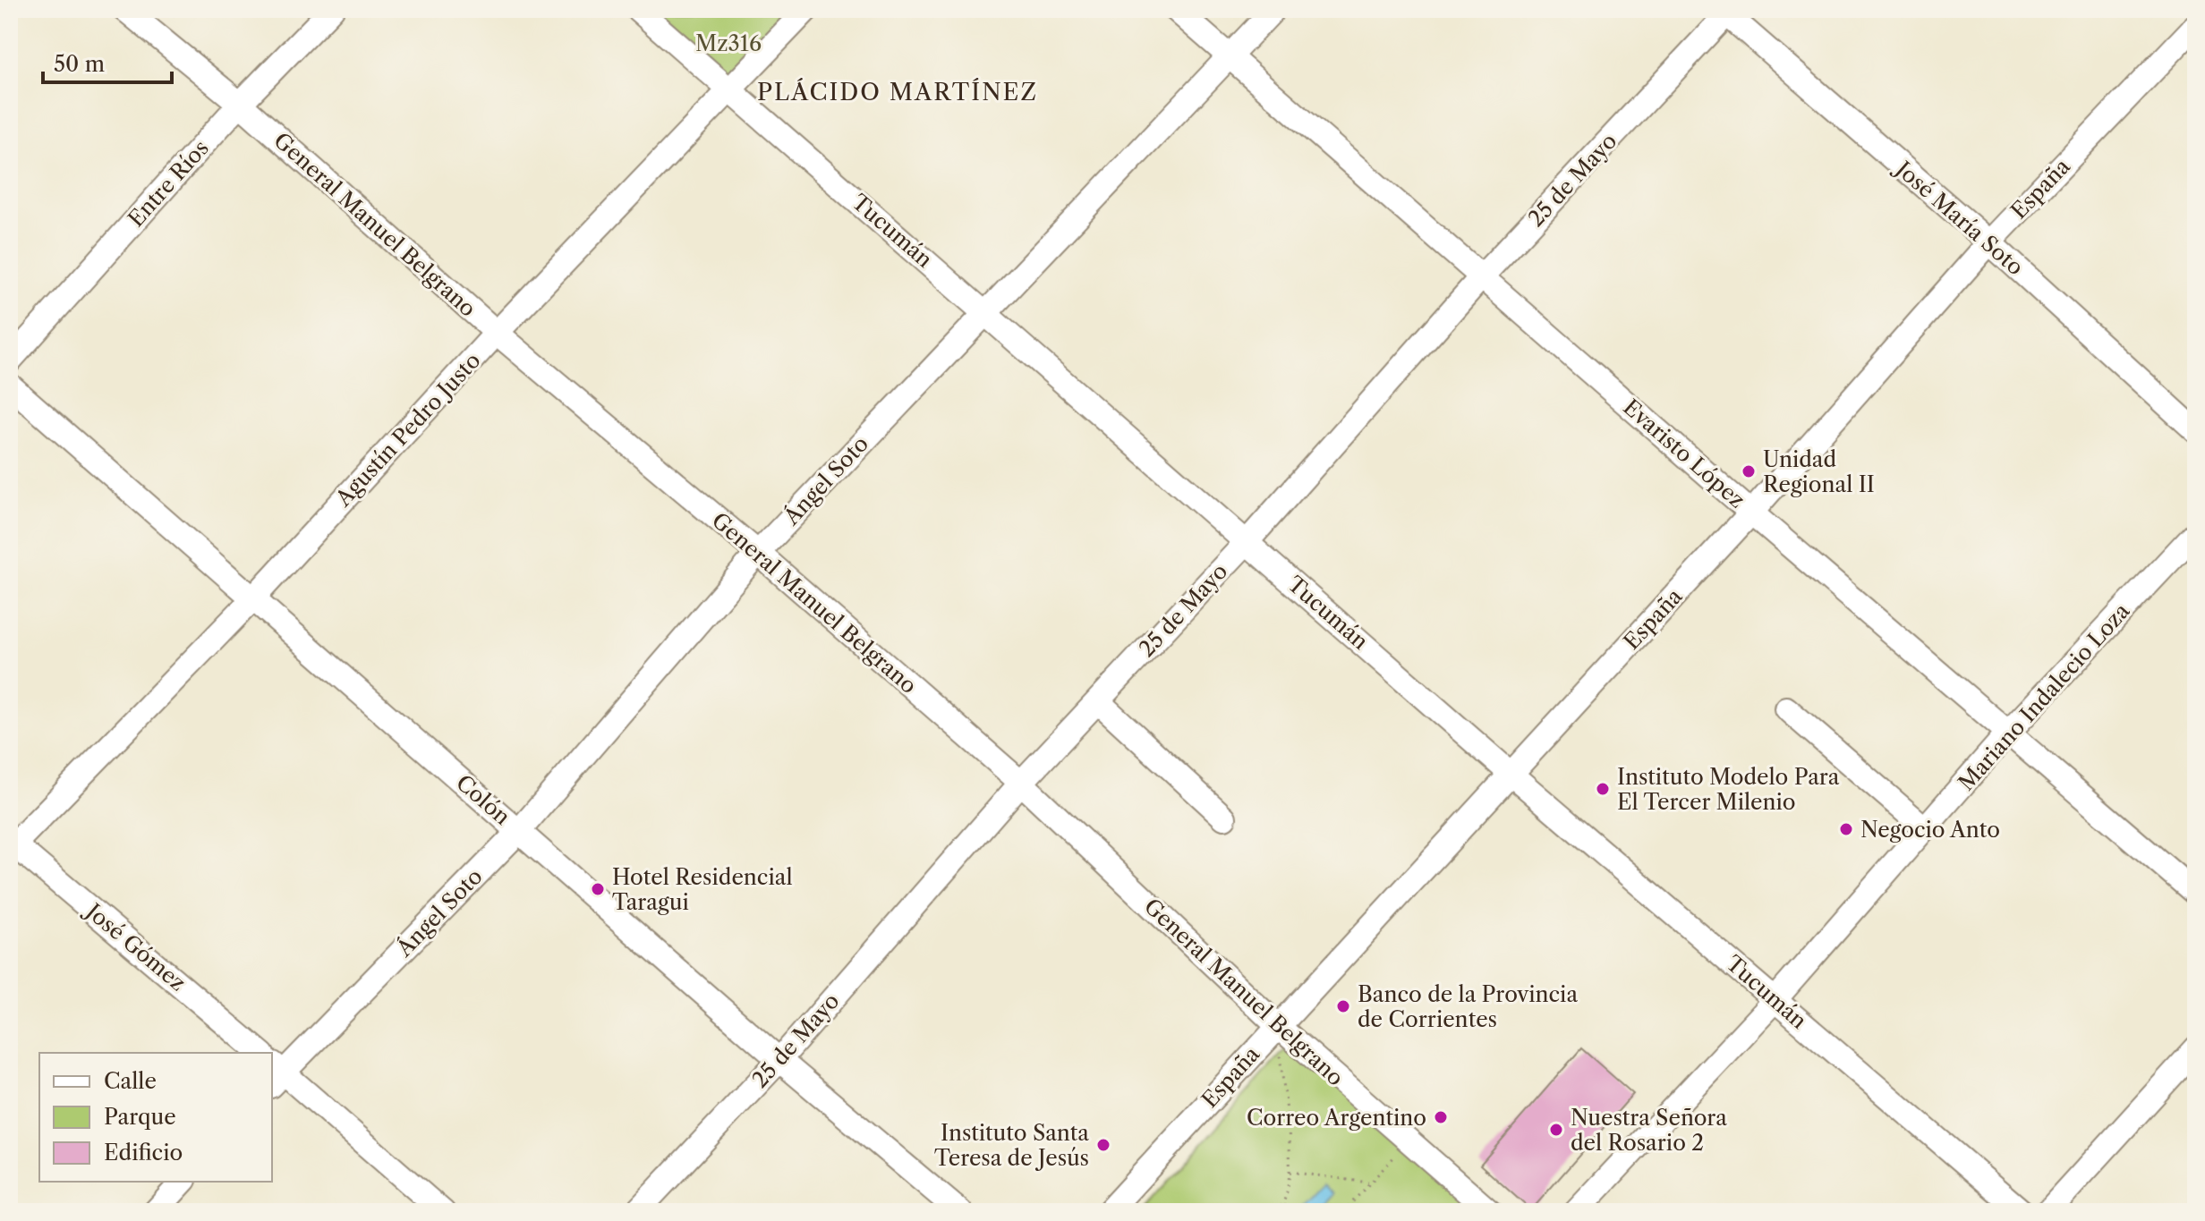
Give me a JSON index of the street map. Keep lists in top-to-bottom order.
{
  "streets": {
    "street": [
      "25 de Mayo",
      "Entre Ríos",
      "España",
      "José María Soto",
      "General Manuel Belgrano",
      "Tucumán",
      "Agustín Pedro Justo",
      "Evaristo López",
      "Ángel Soto",
      "Mariano Indalecio Loza",
      "Colón",
      "José Gómez"
    ]
  },
  "crossings": [
    ["25 de Mayo", "José María Soto"],
    ["25 de Mayo", "General Manuel Belgrano"],
    ["25 de Mayo", "Tucumán"],
    ["25 de Mayo", "Evaristo López"],
    ["25 de Mayo", "Colón"],
    ["Entre Ríos", "General Manuel Belgrano"],
    ["España", "José María Soto"],
    ["España", "General Manuel Belgrano"],
    ["España", "Tucumán"],
    ["España", "Evaristo López"],
    ["General Manuel Belgrano", "Agustín Pedro Justo"],
    ["General Manuel Belgrano", "Ángel Soto"],
    ["Tucumán", "Agustín Pedro Justo"],
    ["Tucumán", "Ángel Soto"],
    ["Tucumán", "Mariano Indalecio Loza"],
    ["Agustín Pedro Justo", "Colón"],
    ["Agustín Pedro Justo", "José Gómez"],
    ["Evaristo López", "Ángel Soto"],
    ["Evaristo López", "Mariano Indalecio Loza"],
    ["Ángel Soto", "Colón"]
  ],
  "districts": ["PLÁCIDO MARTÍNEZ"],
  "parks": ["Mz316"],
  "places": [
    "Unidad Regional II",
    "Instituto Modelo Para El Tercer Milenio",
    "Negocio Anto",
    "Hotel Residencial Taragui",
    "Banco de la Provincia de Corrientes",
    "Correo Argentino",
    "Nuestra Señora del Rosario 2",
    "Instituto Santa Teresa de Jesús"
  ],
  "legend": ["Calle", "Parque", "Edificio"],
  "scale_bar": "50 m"
}
